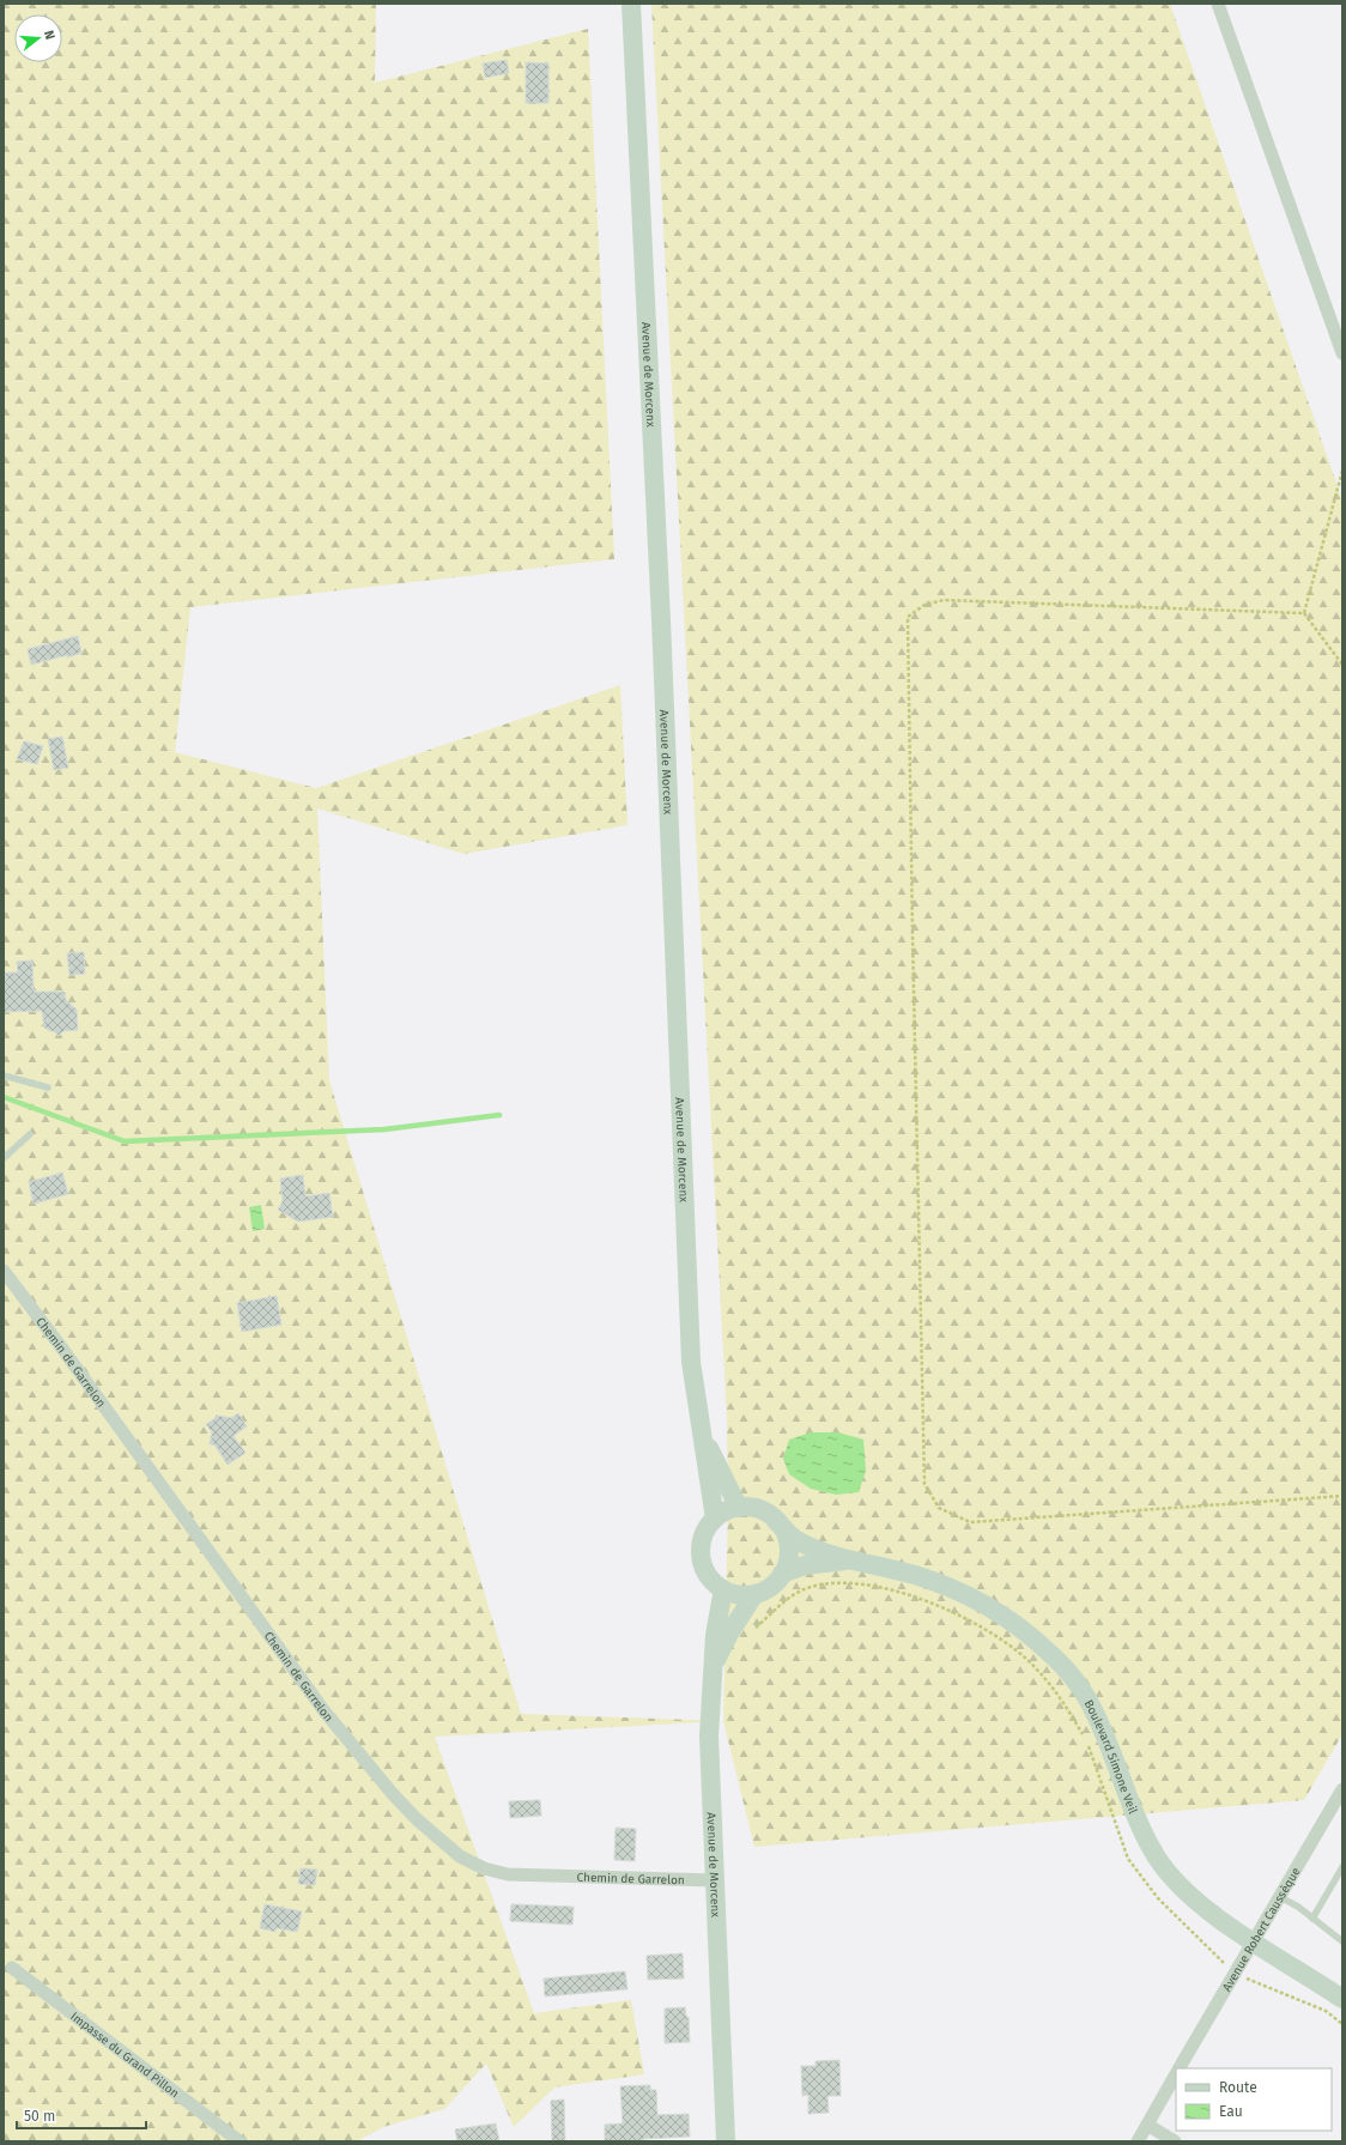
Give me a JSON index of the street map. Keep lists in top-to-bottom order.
{
  "streets": {
    "main road": ["Avenue de Morcenx", "Boulevard Simone Veil"],
    "street": ["Chemin de Garrelon", "Avenue Robert Caussèque", "Impasse du Grand Pillon"]
  },
  "crossings": [
    ["Avenue de Morcenx", "Chemin de Garrelon"],
    ["Boulevard Simone Veil", "Avenue Robert Caussèque"]
  ],
  "legend": ["Route", "Eau"],
  "scale_bar": "50 m",
  "north": "right"
}
